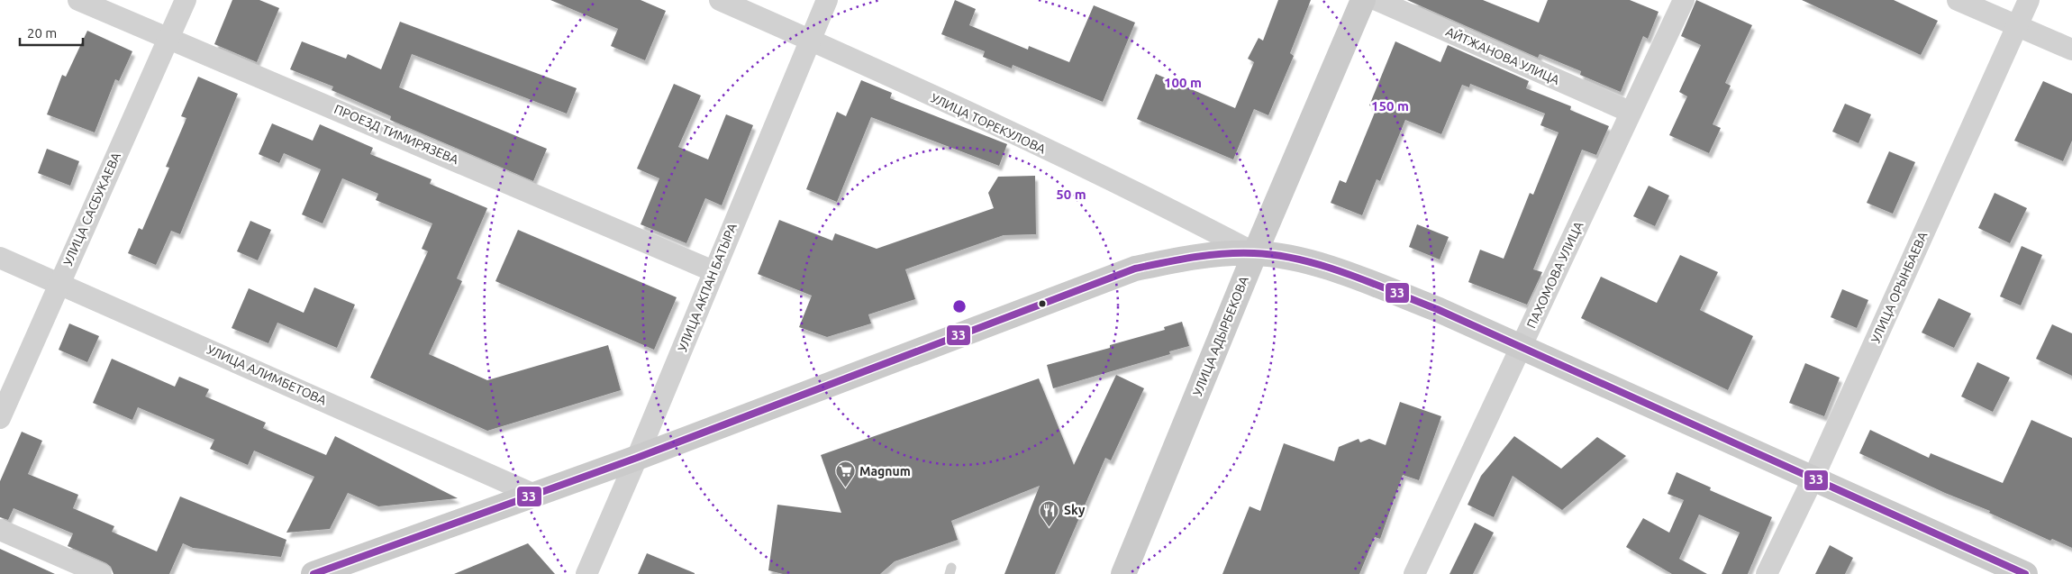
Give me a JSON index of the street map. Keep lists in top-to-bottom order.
{
  "streets": {
    "main road": ["УЛИЦА АДЫРБЕКОВА"],
    "street": [
      "АЙТЖАНОВА УЛИЦА",
      "УЛИЦА ТОРЕКУЛОВА",
      "ПРОЕЗД ТИМИРЯЗЕВА",
      "УЛИЦА САСБУКАЕВА",
      "ПАХОМОВА УЛИЦА",
      "УЛИЦА АКПАН БАТЫРА",
      "УЛИЦА ОРЫНБАЕВА",
      "УЛИЦА АЛИМБЕТОВА"
    ]
  },
  "crossings": [
    ["АЙТЖАНОВА УЛИЦА", "ПАХОМОВА УЛИЦА"],
    ["УЛИЦА ТОРЕКУЛОВА", "УЛИЦА АКПАН БАТЫРА"],
    ["УЛИЦА ТОРЕКУЛОВА", "УЛИЦА АДЫРБЕКОВА"],
    ["ПРОЕЗД ТИМИРЯЗЕВА", "УЛИЦА САСБУКАЕВА"],
    ["ПРОЕЗД ТИМИРЯЗЕВА", "УЛИЦА АКПАН БАТЫРА"],
    ["УЛИЦА САСБУКАЕВА", "УЛИЦА АЛИМБЕТОВА"]
  ],
  "places": {
    "supermarket": ["Magnum"],
    "restaurant": ["Sky"]
  },
  "lines": ["transit line 33"],
  "scale_bar": "20 m",
  "rings": ["100 m", "150 m", "50 m"]
}
